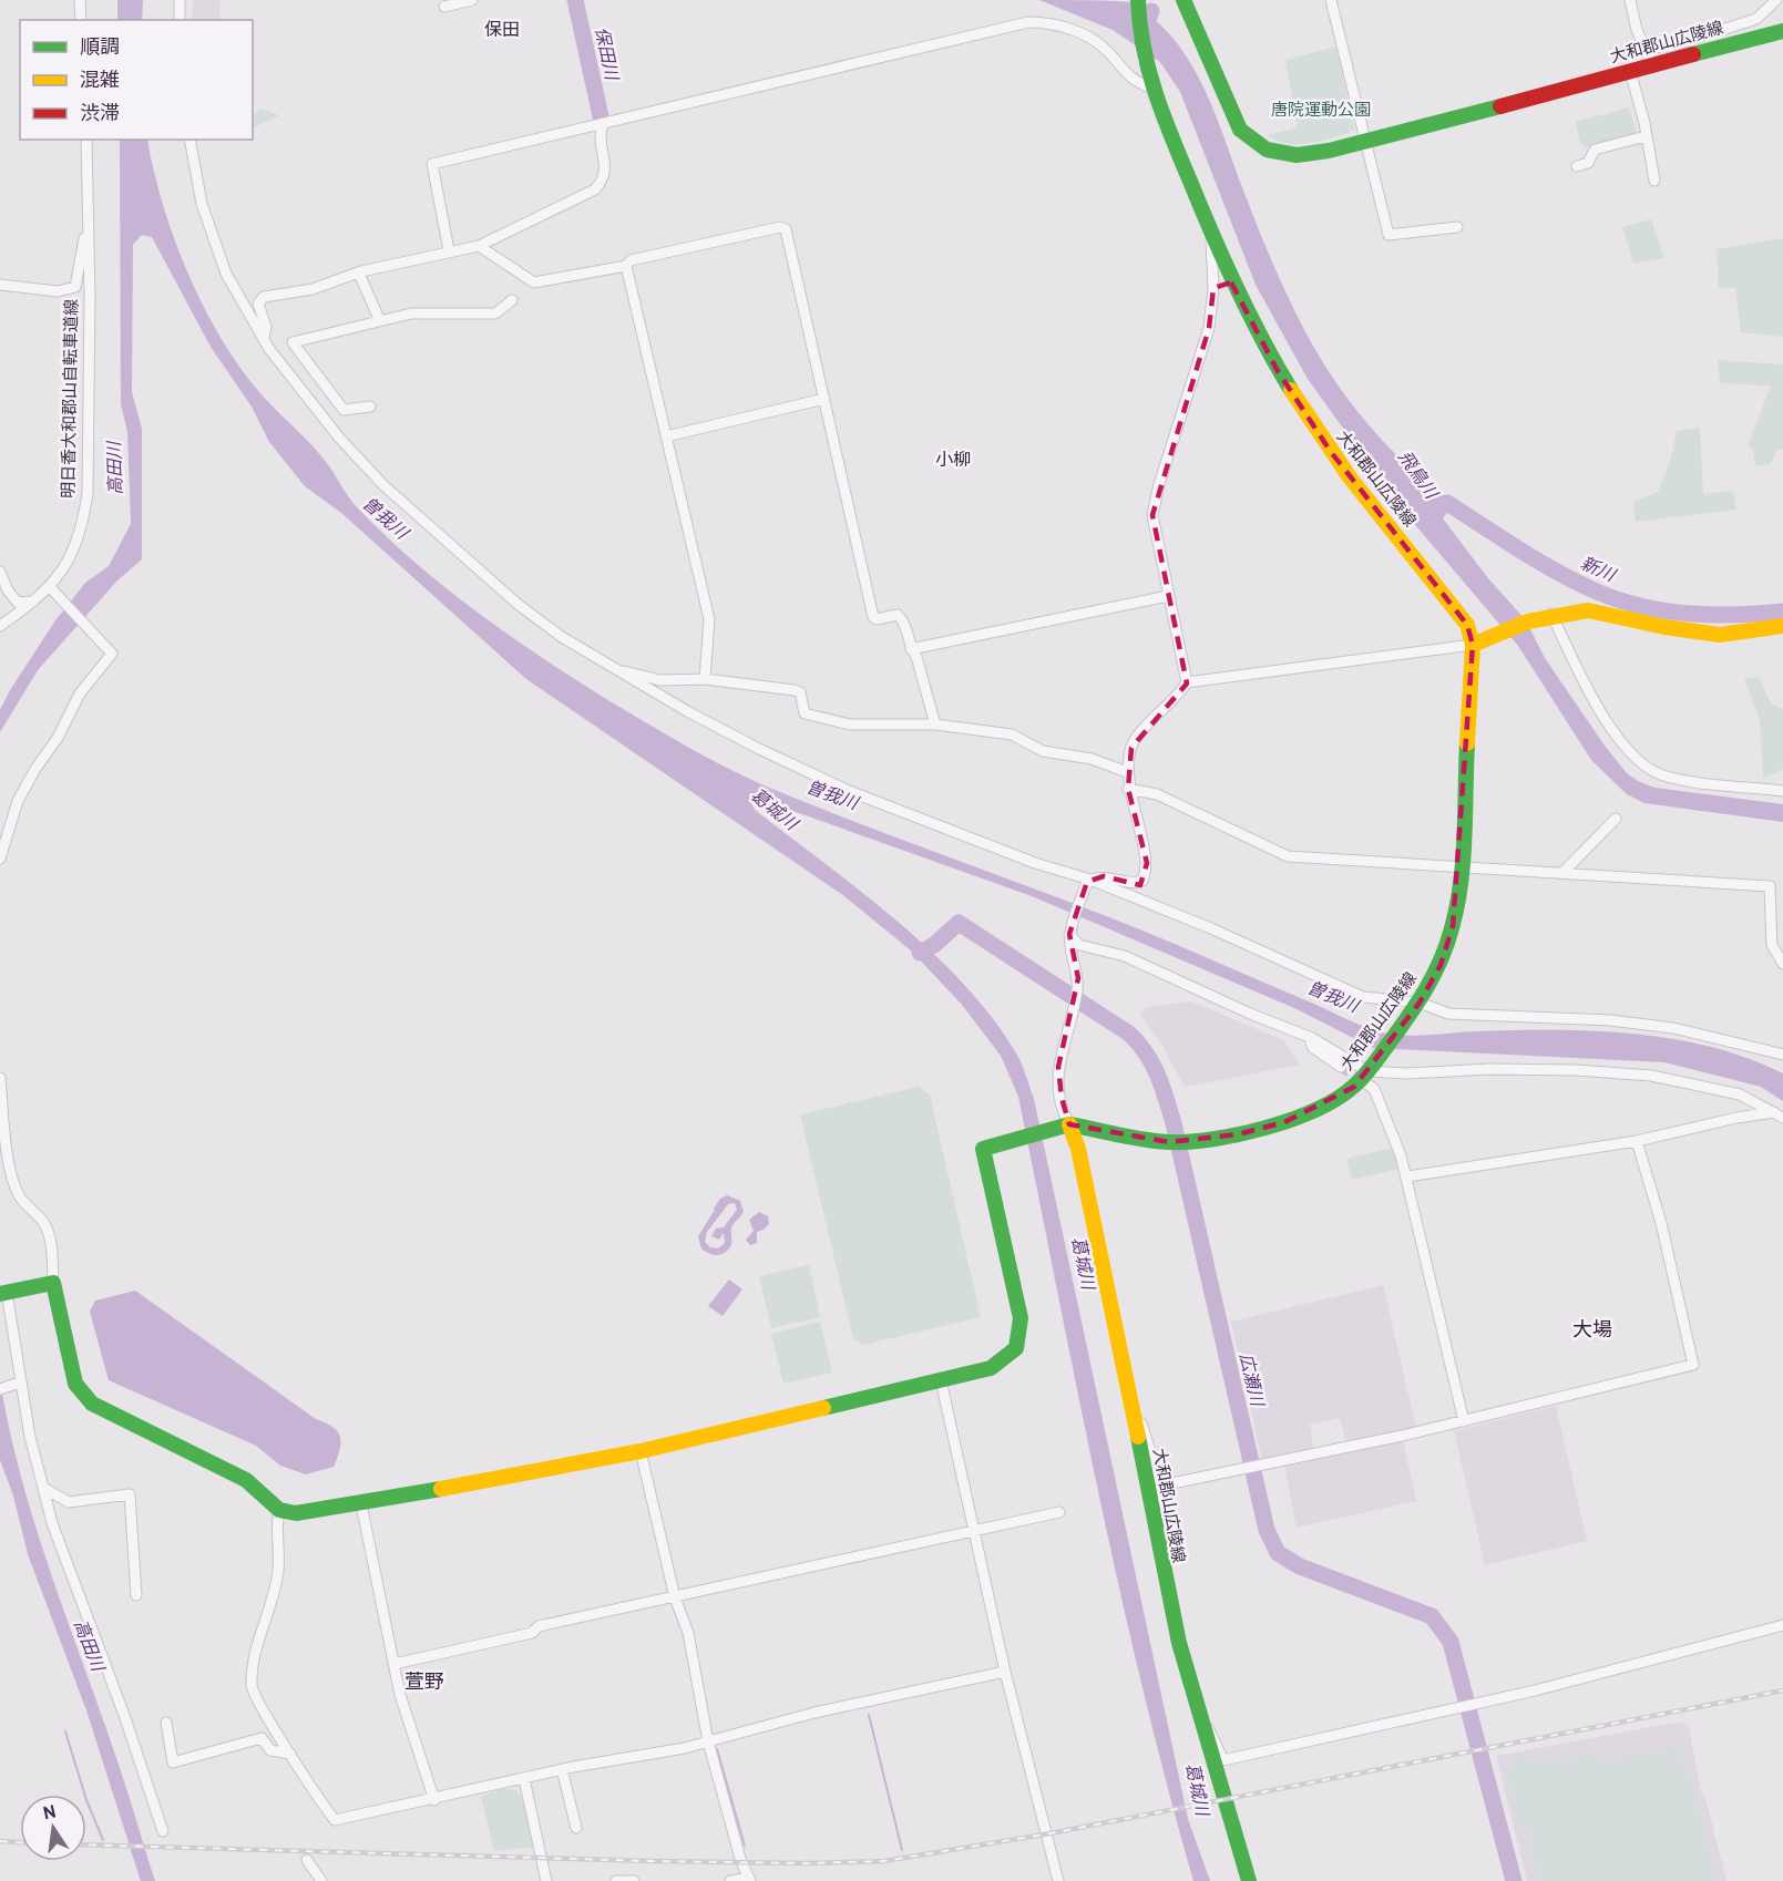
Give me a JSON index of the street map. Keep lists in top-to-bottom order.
{
  "streets": {
    "main road": ["大和郡山広陵線"],
    "street": ["明日香大和郡山自転車道線"]
  },
  "districts": [
    "保田",
    "小柳",
    "大場",
    "萱野"
  ],
  "water": [
    "保田川",
    "高田川",
    "飛鳥川",
    "曽我川",
    "新川",
    "葛城川",
    "広瀬川"
  ],
  "parks": ["唐院運動公園"],
  "legend": ["順調", "混雑", "渋滞"],
  "north": "top"
}
